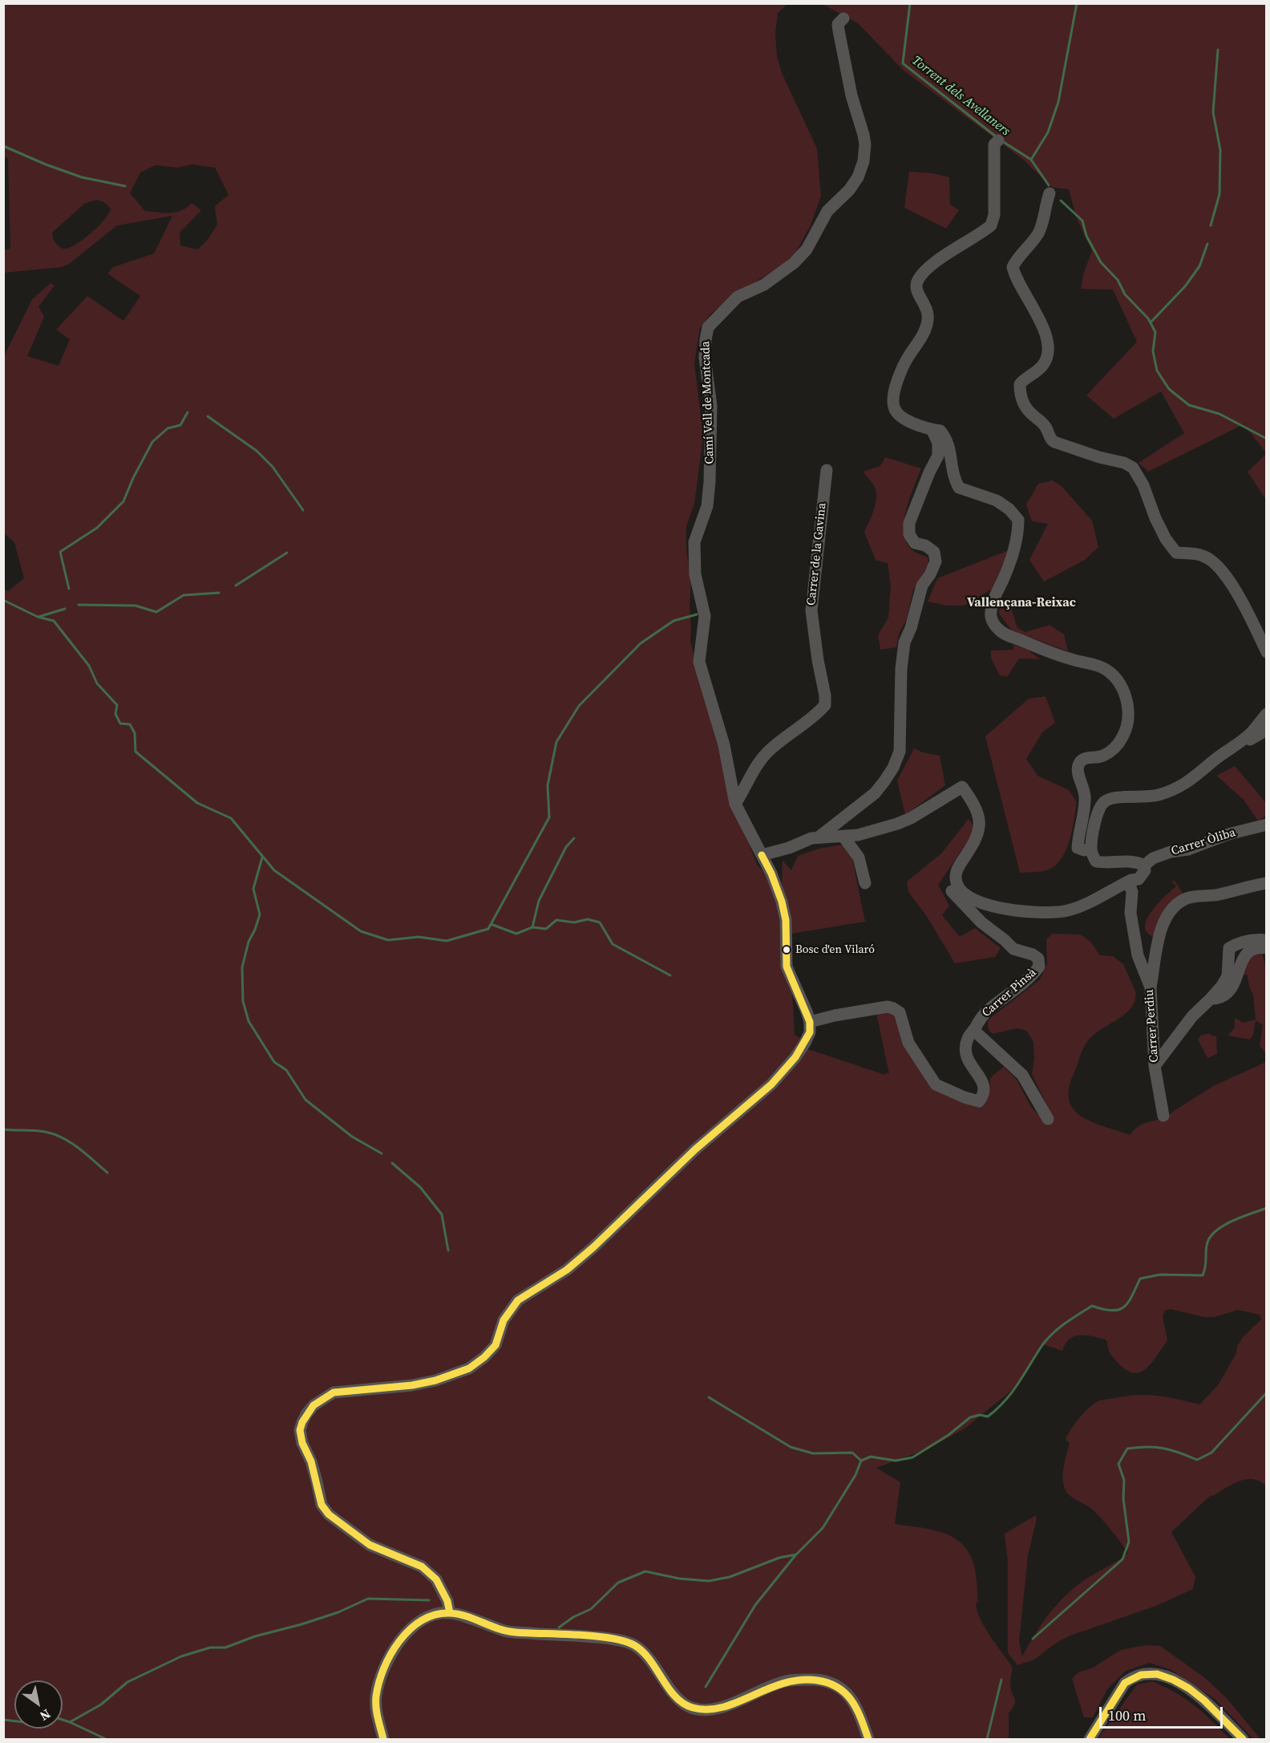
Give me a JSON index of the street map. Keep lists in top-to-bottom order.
{
  "streets": {
    "street": [
      "Camí Vell de Montcada",
      "Carrer de la Gavina",
      "Carrer Òliba",
      "Carrer Pinsà",
      "Carrer Perdiu"
    ]
  },
  "crossings": [
    ["Camí Vell de Montcada", "Carrer de la Gavina"],
    ["Camí Vell de Montcada", "Carrer Pinsà"]
  ],
  "districts": ["Vallençana-Reixac"],
  "water": ["Torrent dels Avellaners"],
  "places": ["Bosc d'en Vilaró"],
  "scale_bar": "100 m",
  "north": "bottom right"
}
